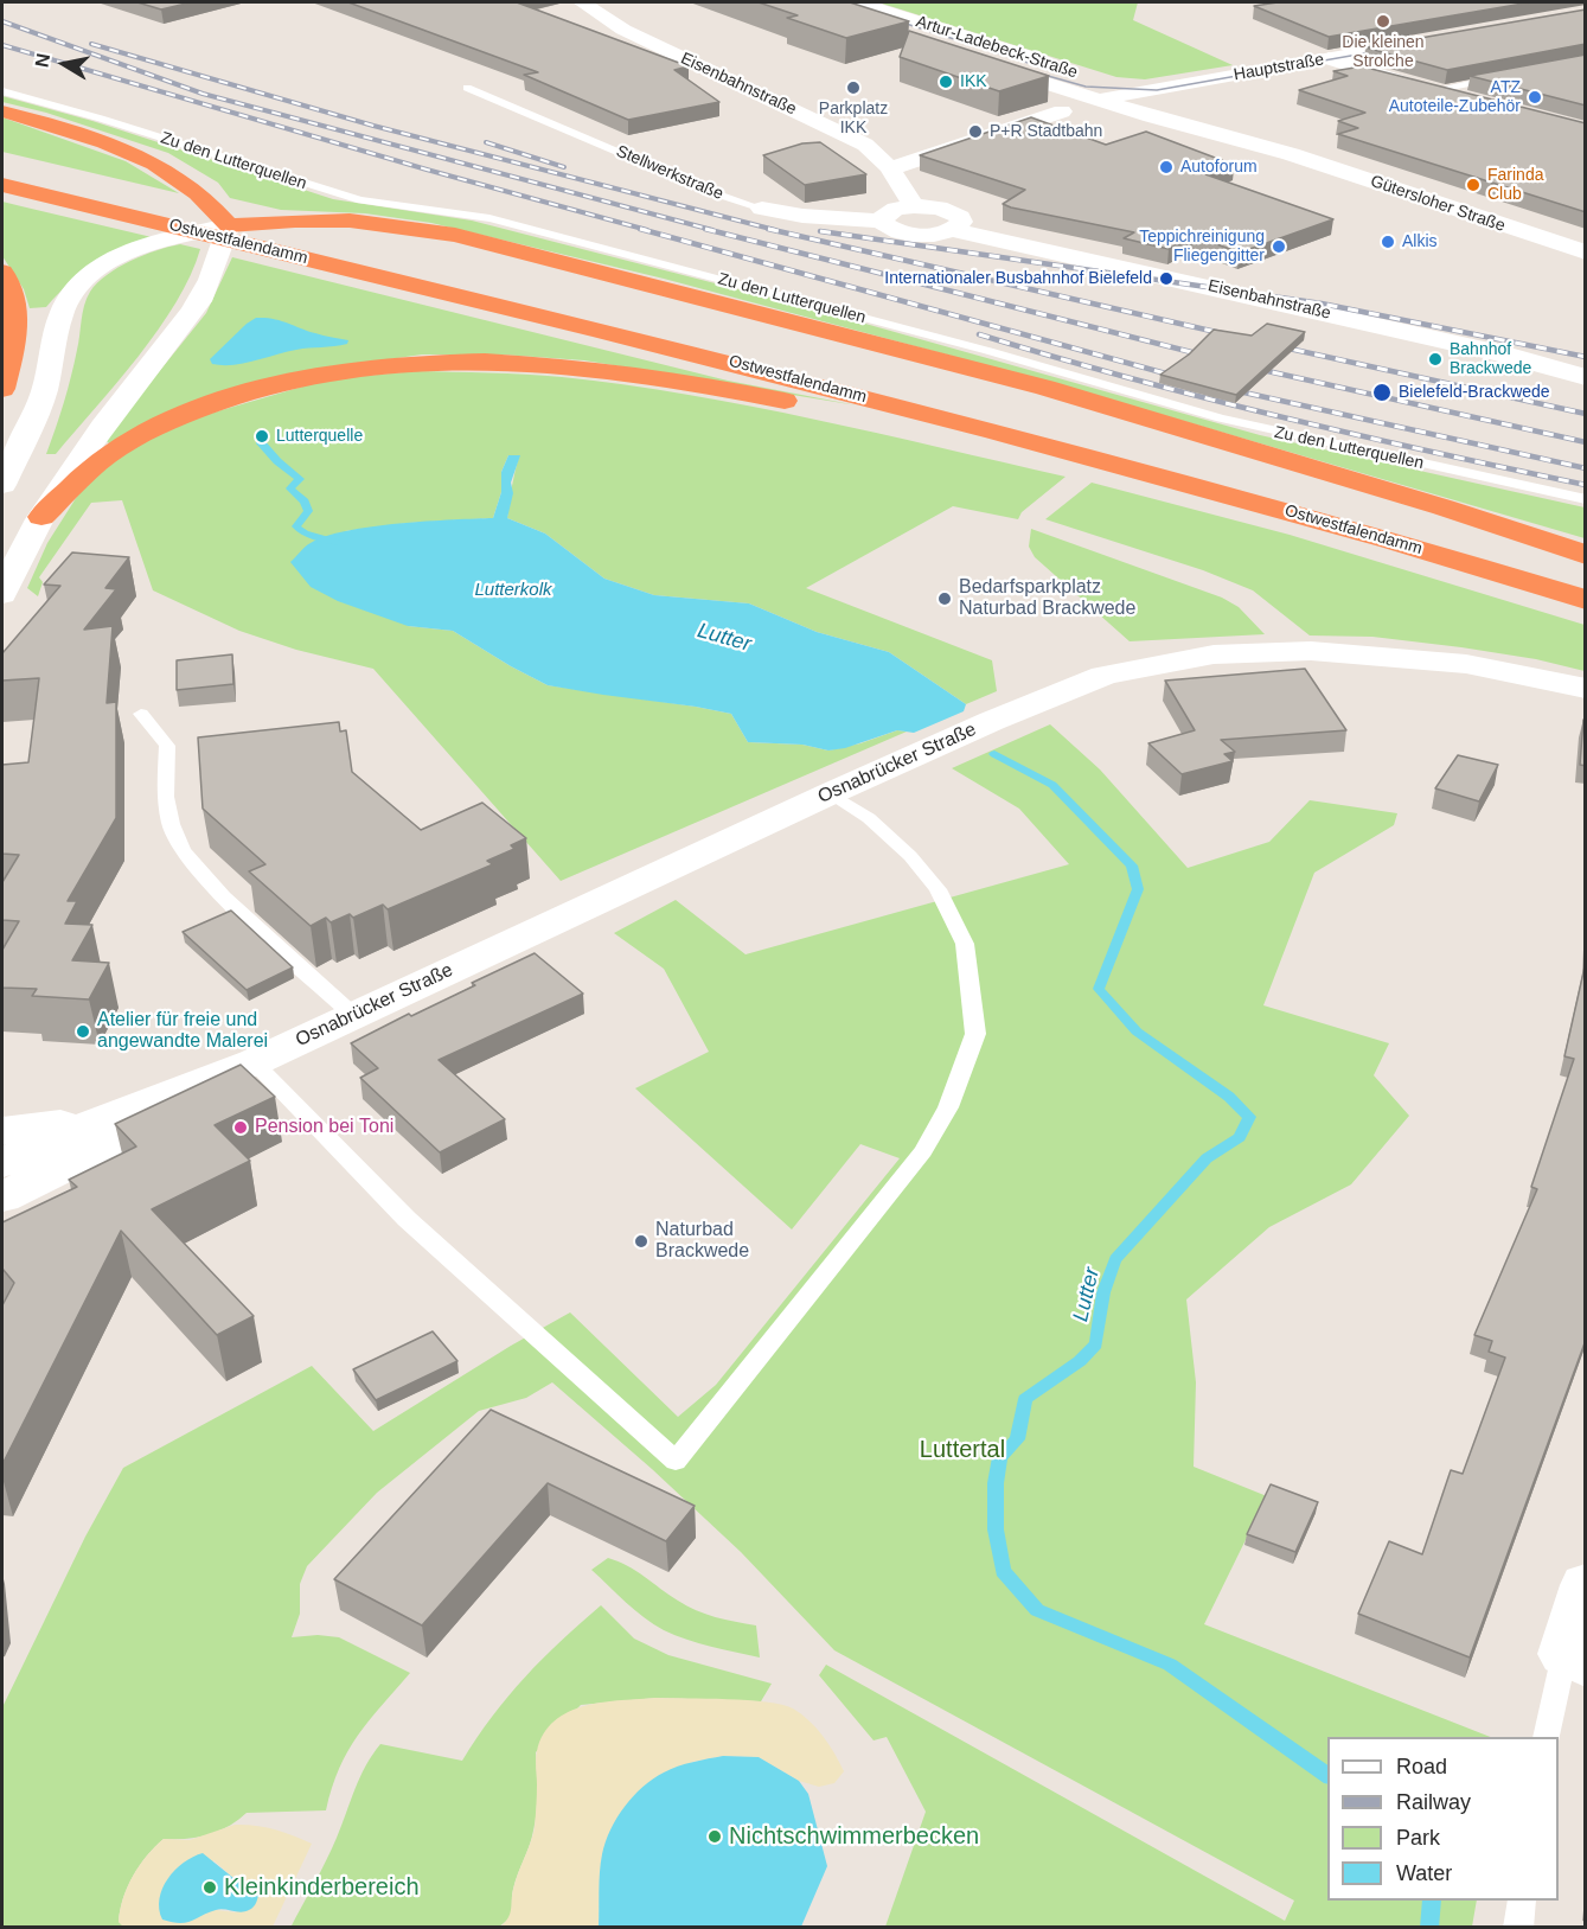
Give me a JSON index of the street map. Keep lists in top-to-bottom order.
{
  "streets": {
    "highway": ["Ostwestfalendamm"],
    "street": [
      "Artur-Ladebeck-Straße",
      "Hauptstraße",
      "Eisenbahnstraße",
      "Stellwerkstraße",
      "Gütersloher Straße",
      "Osnabrücker Straße"
    ],
    "lane": ["Zu den Lutterquellen"]
  },
  "crossings": [
    ["Artur-Ladebeck-Straße", "Hauptstraße"],
    ["Artur-Ladebeck-Straße", "Gütersloher Straße"],
    ["Hauptstraße", "Gütersloher Straße"],
    ["Eisenbahnstraße", "Stellwerkstraße"]
  ],
  "water": ["Lutterkolk", "Lutter"],
  "parks": ["Luttertal"],
  "places": [
    "Die kleinen Strolche",
    "IKK",
    "Parkplatz IKK",
    "ATZ Autoteile-Zubehör",
    "P+R Stadtbahn",
    "Autoforum",
    "Farinda Club",
    "Alkis",
    "Teppichreinigung Fliegengitter",
    "Internationaler Busbahnhof Bielefeld",
    "Bahnhof Brackwede",
    "Bielefeld-Brackwede",
    "Lutterquelle",
    "Bedarfsparkplatz Naturbad Brackwede",
    "Atelier für freie und angewandte Malerei",
    "Pension bei Toni",
    "Naturbad Brackwede",
    "Nichtschwimmerbecken",
    "Kleinkinderbereich"
  ],
  "legend": [
    "Road",
    "Railway",
    "Park",
    "Water"
  ],
  "north": "left"
}
